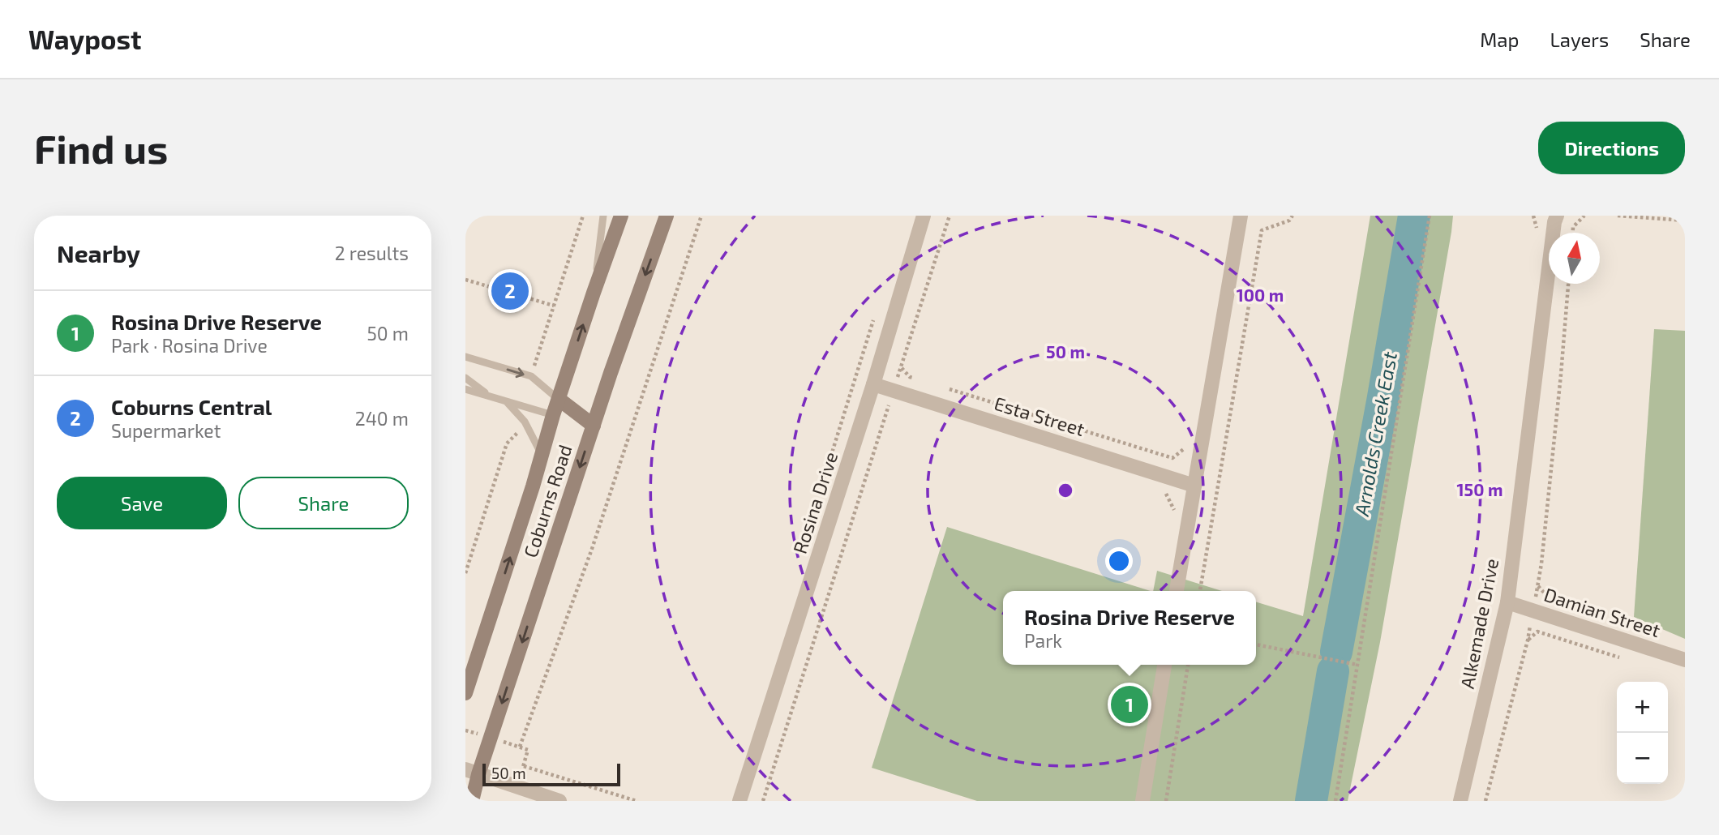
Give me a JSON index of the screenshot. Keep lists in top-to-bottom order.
{
  "streets": {
    "main road": ["Coburns Road"],
    "street": [
      "Esta Street",
      "Rosina Drive",
      "Damian Street",
      "Alkemade Drive"
    ]
  },
  "crossings": [
    ["Esta Street", "Rosina Drive"],
    ["Damian Street", "Alkemade Drive"]
  ],
  "water": ["Arnolds Creek East"],
  "scale_bar": "50 m",
  "north": "top",
  "page": {
    "header": "Waypost",
    "nav": ["Map", "Layers", "Share"],
    "buttons": [
      "Directions",
      ["Save", "Share"]
    ],
    "title": "Find us",
    "heading": ["Nearby", "2 results"],
    "pins": ["2", "1"],
    "list": [
      {
        "mark": "1",
        "name": "Rosina Drive Reserve",
        "note": "Park · Rosina Drive",
        "value": "50 m"
      },
      {
        "mark": "2",
        "name": "Coburns Central",
        "note": "Supermarket",
        "value": "240 m"
      }
    ],
    "popup": ["Rosina Drive Reserve", "Park"],
    "map_buttons": ["+", "−"],
    "scale": "50 m"
  },
  "rings": ["100 m", "50 m", "150 m"]
}
